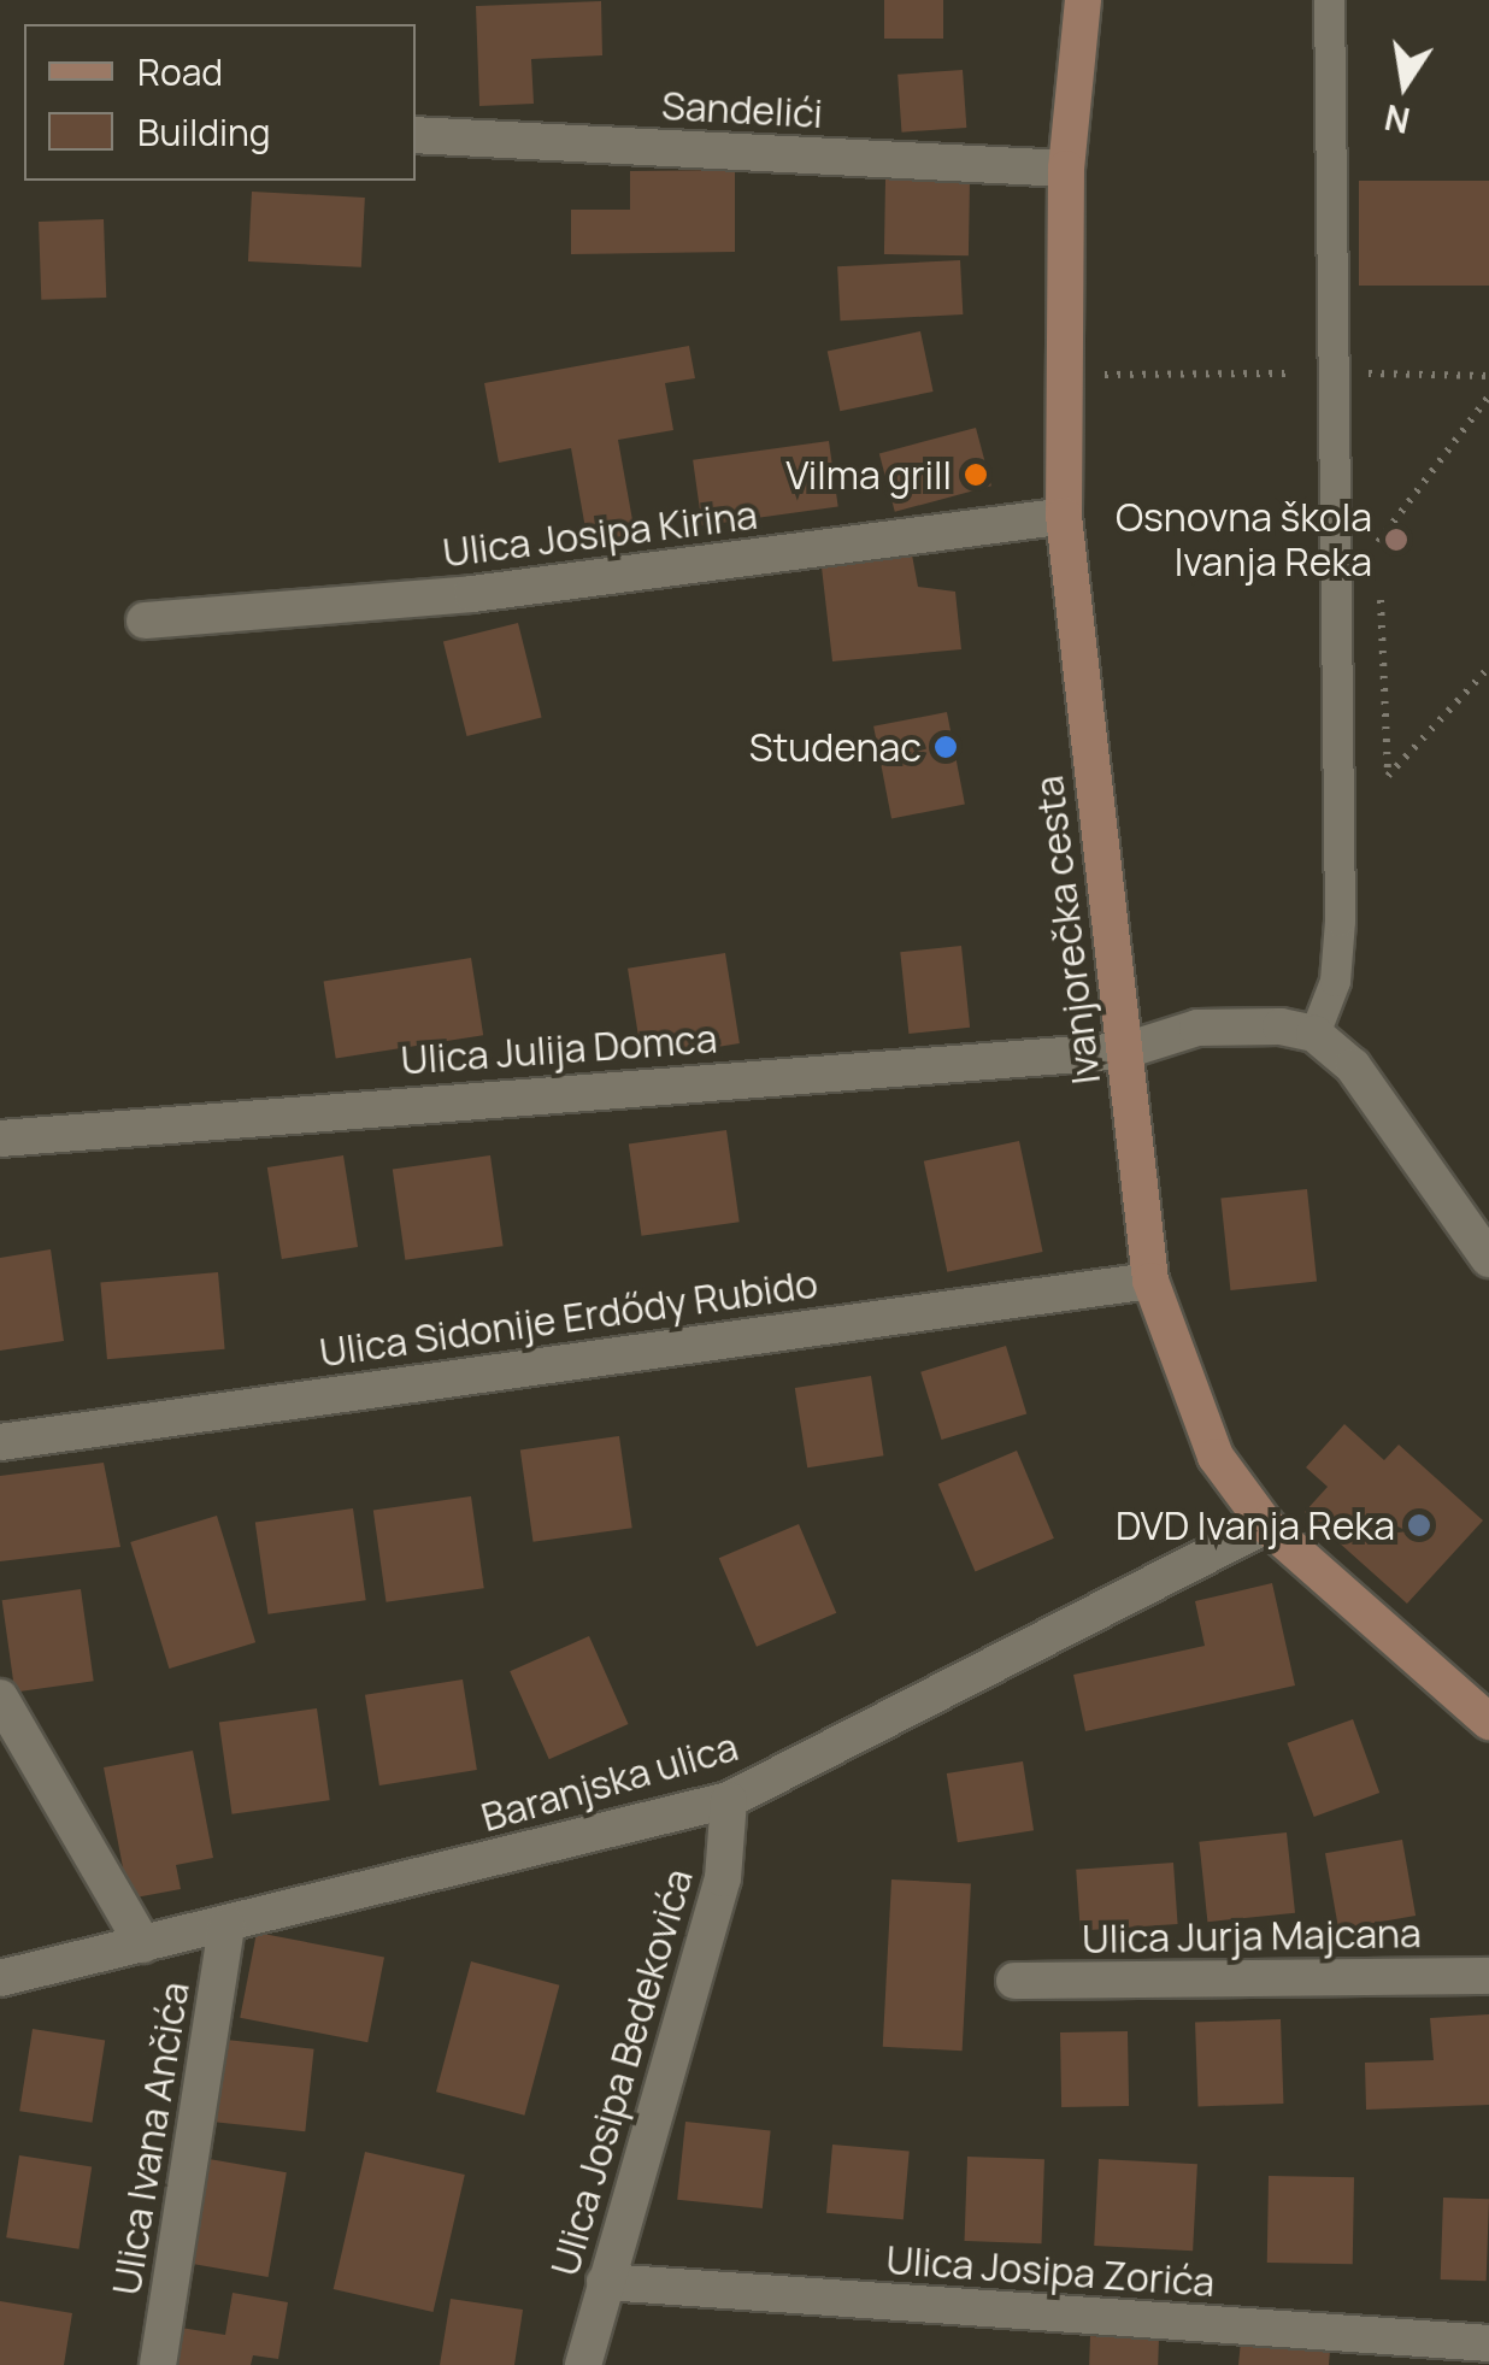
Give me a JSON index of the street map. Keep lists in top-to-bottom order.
{
  "streets": {
    "main road": ["Ivanjorečka cesta"],
    "street": [
      "Sandelići",
      "Ulica Josipa Kirina",
      "Ulica Julija Domca",
      "Ulica Sidonije Erdődy Rubido",
      "Baranjska ulica",
      "Ulica Jurja Majcana",
      "Ulica Josipa Bedekovića",
      "Ulica Ivana Ančića",
      "Ulica Josipa Zorića"
    ]
  },
  "crossings": [
    ["Sandelići", "Ivanjorečka cesta"],
    ["Ulica Josipa Kirina", "Ivanjorečka cesta"],
    ["Ivanjorečka cesta", "Ulica Julija Domca"],
    ["Ivanjorečka cesta", "Ulica Sidonije Erdődy Rubido"],
    ["Ivanjorečka cesta", "Baranjska ulica"],
    ["Baranjska ulica", "Ulica Josipa Bedekovića"],
    ["Baranjska ulica", "Ulica Ivana Ančića"],
    ["Ulica Josipa Bedekovića", "Ulica Josipa Zorića"]
  ],
  "places": [
    "Vilma grill",
    "Osnovna škola Ivanja Reka",
    "Studenac",
    "DVD Ivanja Reka"
  ],
  "legend": ["Road", "Building"],
  "north": "bottom"
}
